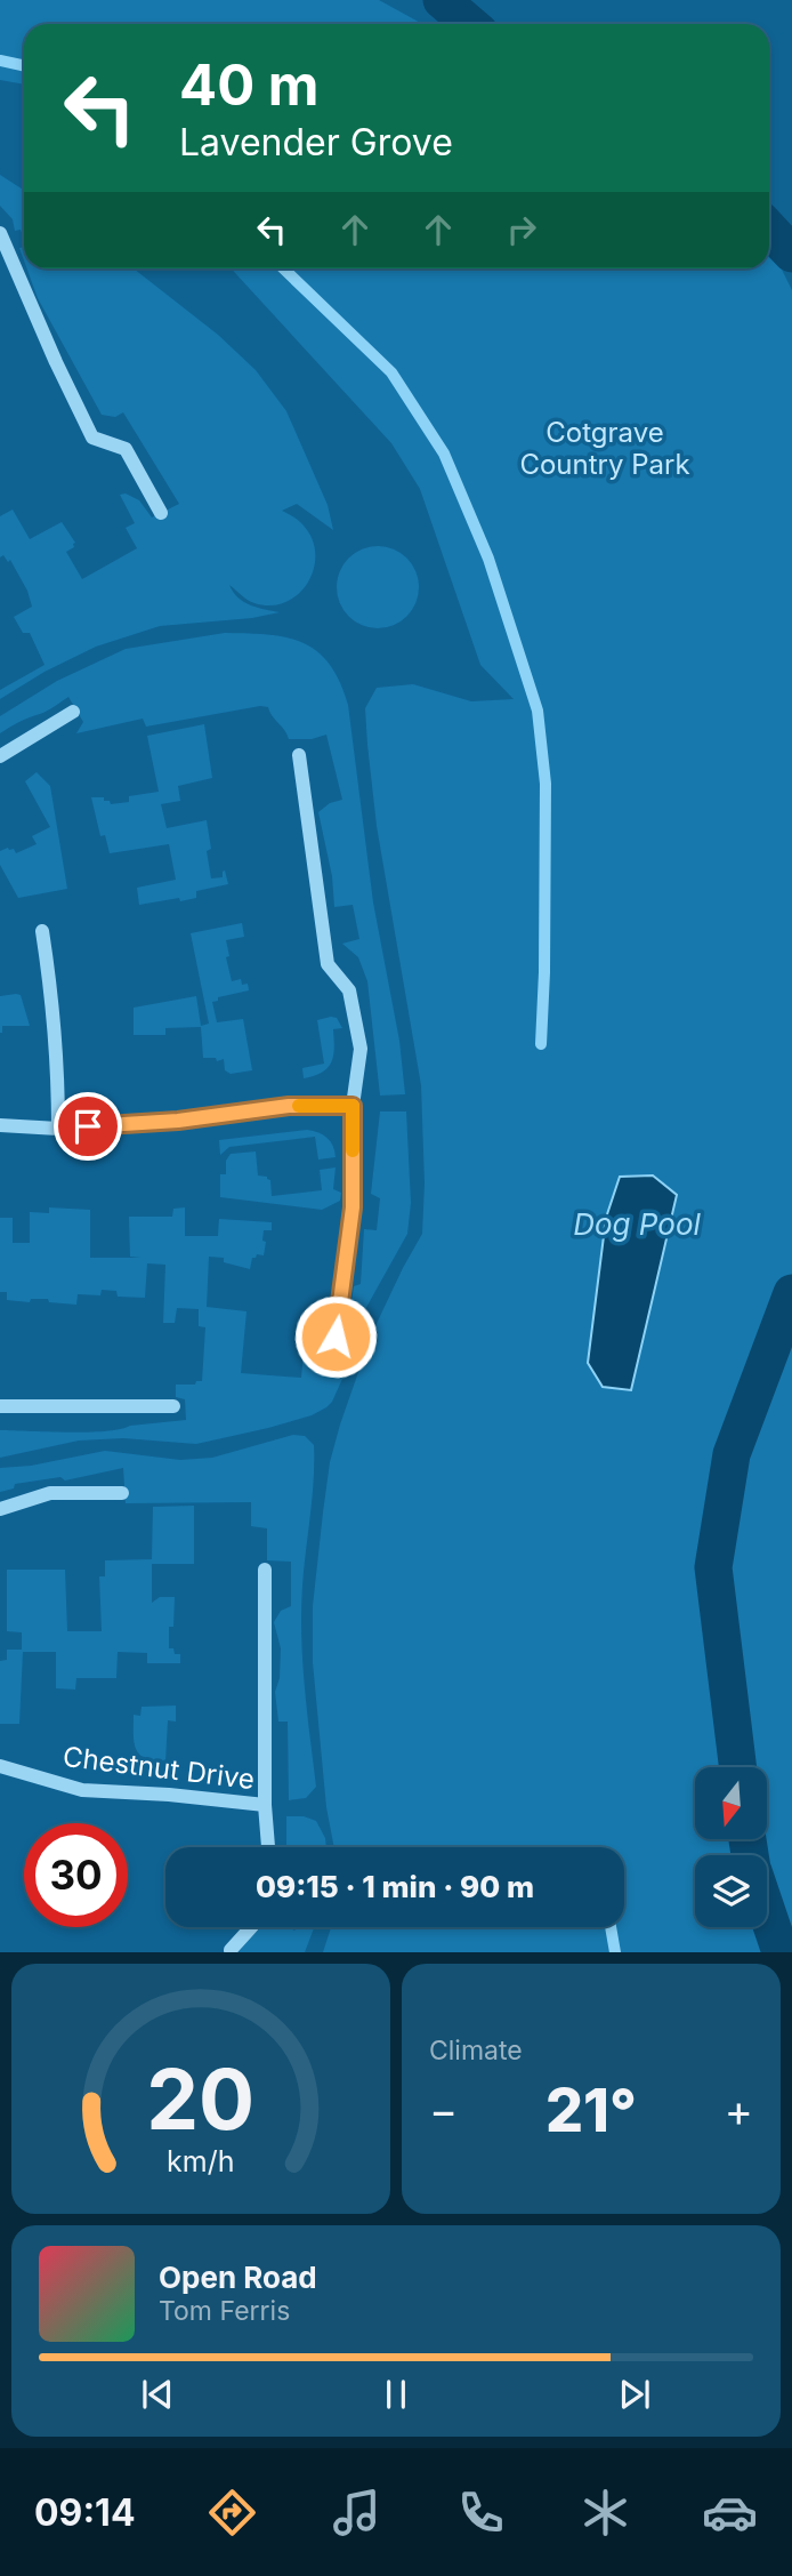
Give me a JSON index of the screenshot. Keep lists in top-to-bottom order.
{
  "streets": {
    "street": ["Chestnut Drive"]
  },
  "water": ["Dog Pool"],
  "parks": ["Cotgrave Country Park"],
  "north": "bottom",
  "page": {
    "turn": ["40 m", "Lavender Grove"],
    "limit": "30",
    "trip": "09:15 · 1 min · 90 m",
    "tile": "Climate",
    "heat": ["−", "21°", "+"],
    "song": ["Open Road", "Tom Ferris"],
    "tabs": "09:14",
    "gauge": ["20", "km/h"]
  }
}
